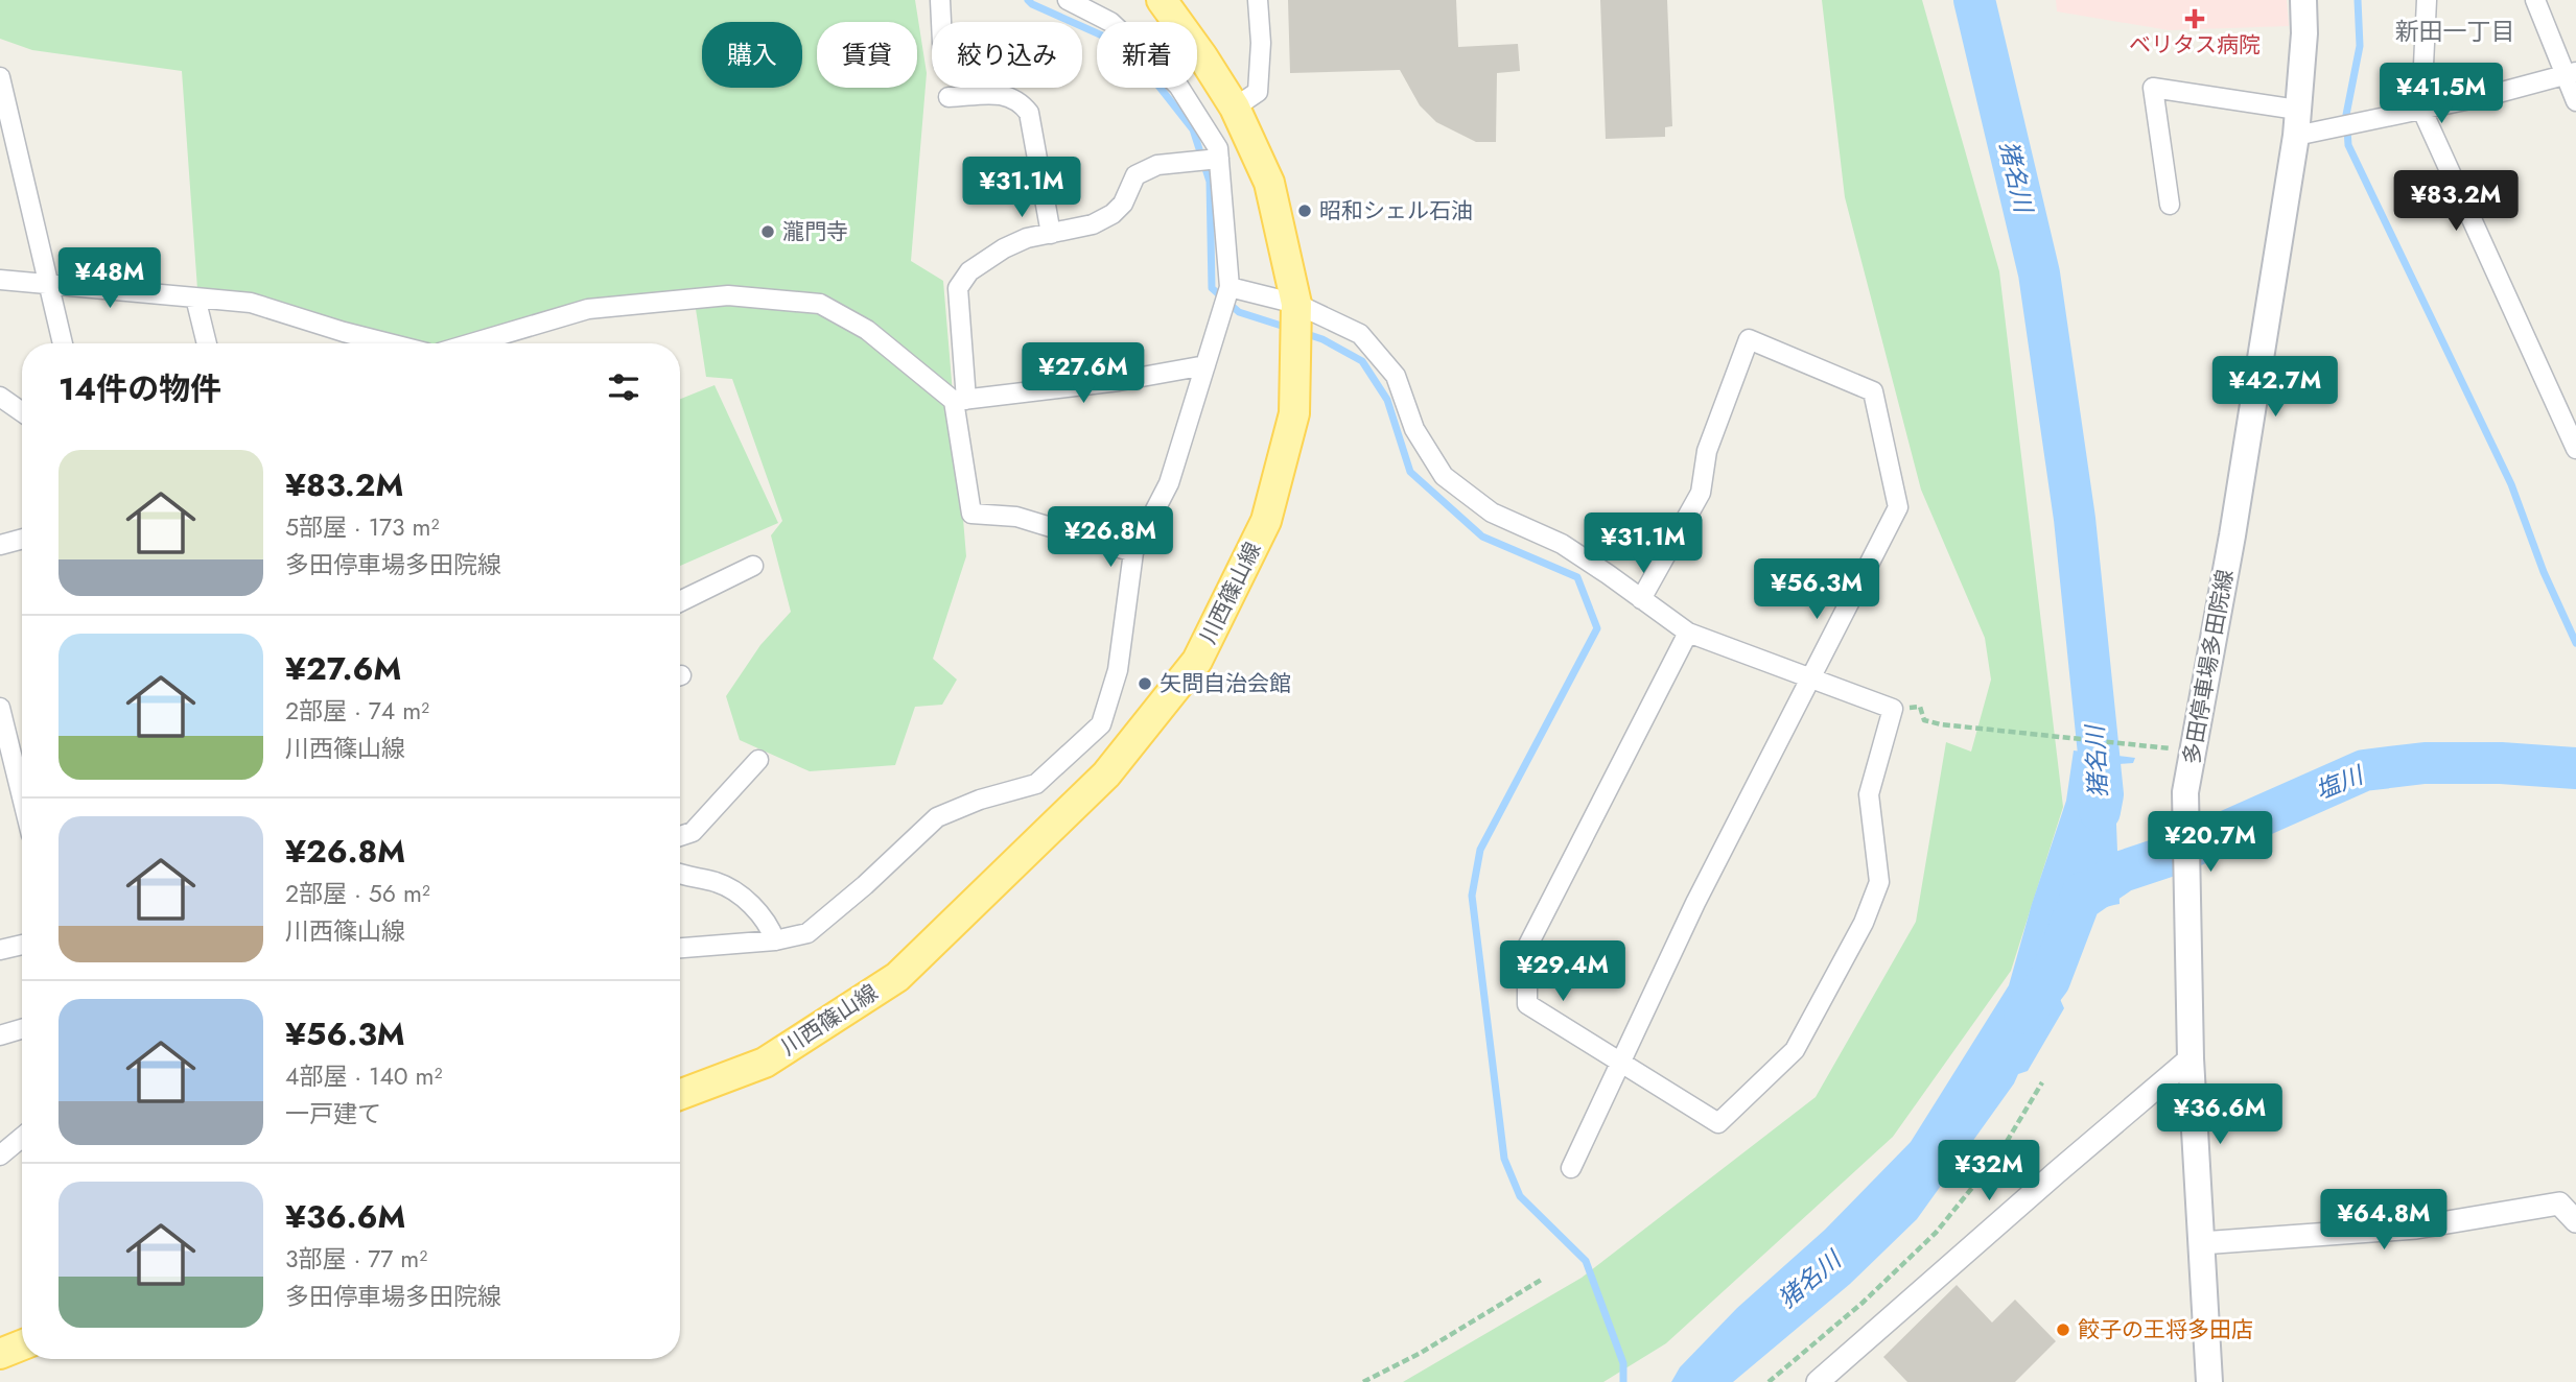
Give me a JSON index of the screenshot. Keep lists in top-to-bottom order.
{
  "streets": {
    "main road": ["川西篠山線", "多田停車場多田院線"]
  },
  "districts": ["新田一丁目"],
  "water": ["猪名川", "塩川"],
  "places": {
    "health": ["ベリタス病院"],
    "other": [
      "昭和シェル石油",
      "瀧門寺",
      "矢問自治会館",
      "餃子の王将多田店"
    ]
  },
  "page": {
    "chip": [
      "購入",
      "賃貸",
      "絞り込み",
      "新着"
    ],
    "price": [
      "¥41.5M",
      "¥31.1M",
      "¥83.2M",
      "¥48M",
      "¥27.6M",
      "¥42.7M",
      "¥26.8M",
      "¥31.1M",
      "¥56.3M",
      "¥20.7M",
      "¥29.4M",
      "¥36.6M",
      "¥32M",
      "¥64.8M"
    ],
    "heading": "14件の物件",
    "list": [
      {
        "name": "¥83.2M",
        "note": "5部屋 · 173 m² · 多田停車場多田院線"
      },
      {
        "name": "¥27.6M",
        "note": "2部屋 · 74 m² · 川西篠山線"
      },
      {
        "name": "¥26.8M",
        "note": "2部屋 · 56 m² · 川西篠山線"
      },
      {
        "name": "¥56.3M",
        "note": "4部屋 · 140 m² · 一戸建て"
      },
      {
        "name": "¥36.6M",
        "note": "3部屋 · 77 m² · 多田停車場多田院線"
      }
    ]
  }
}
